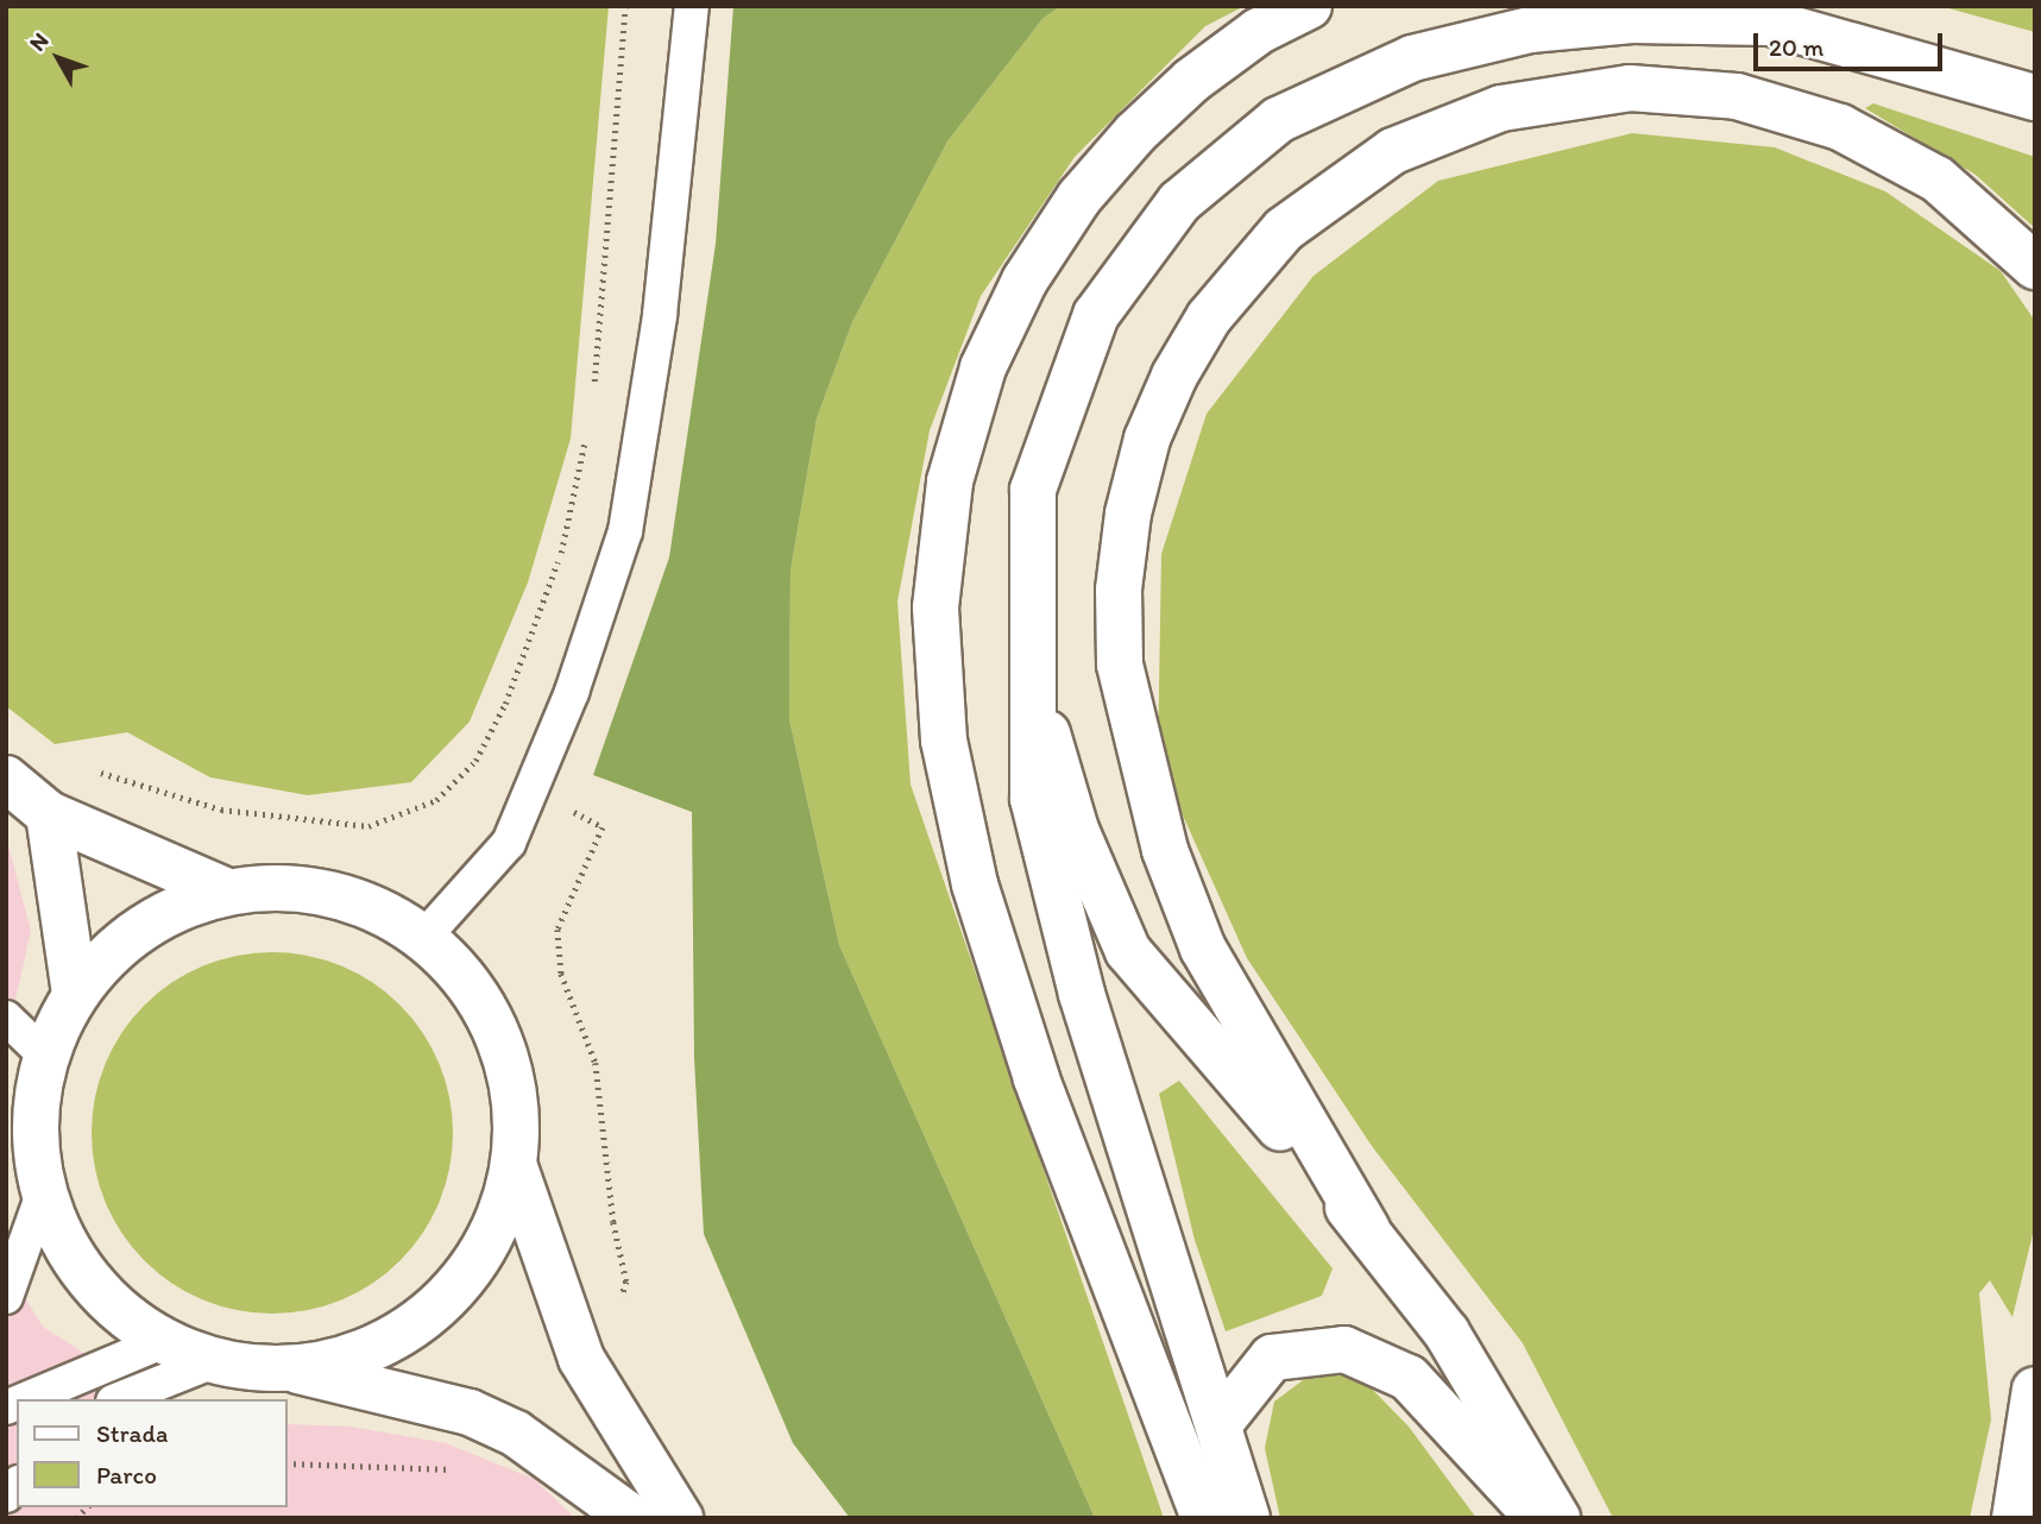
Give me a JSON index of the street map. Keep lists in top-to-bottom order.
{
  "legend": ["Strada", "Parco"],
  "scale_bar": "20 m",
  "north": "top left"
}
